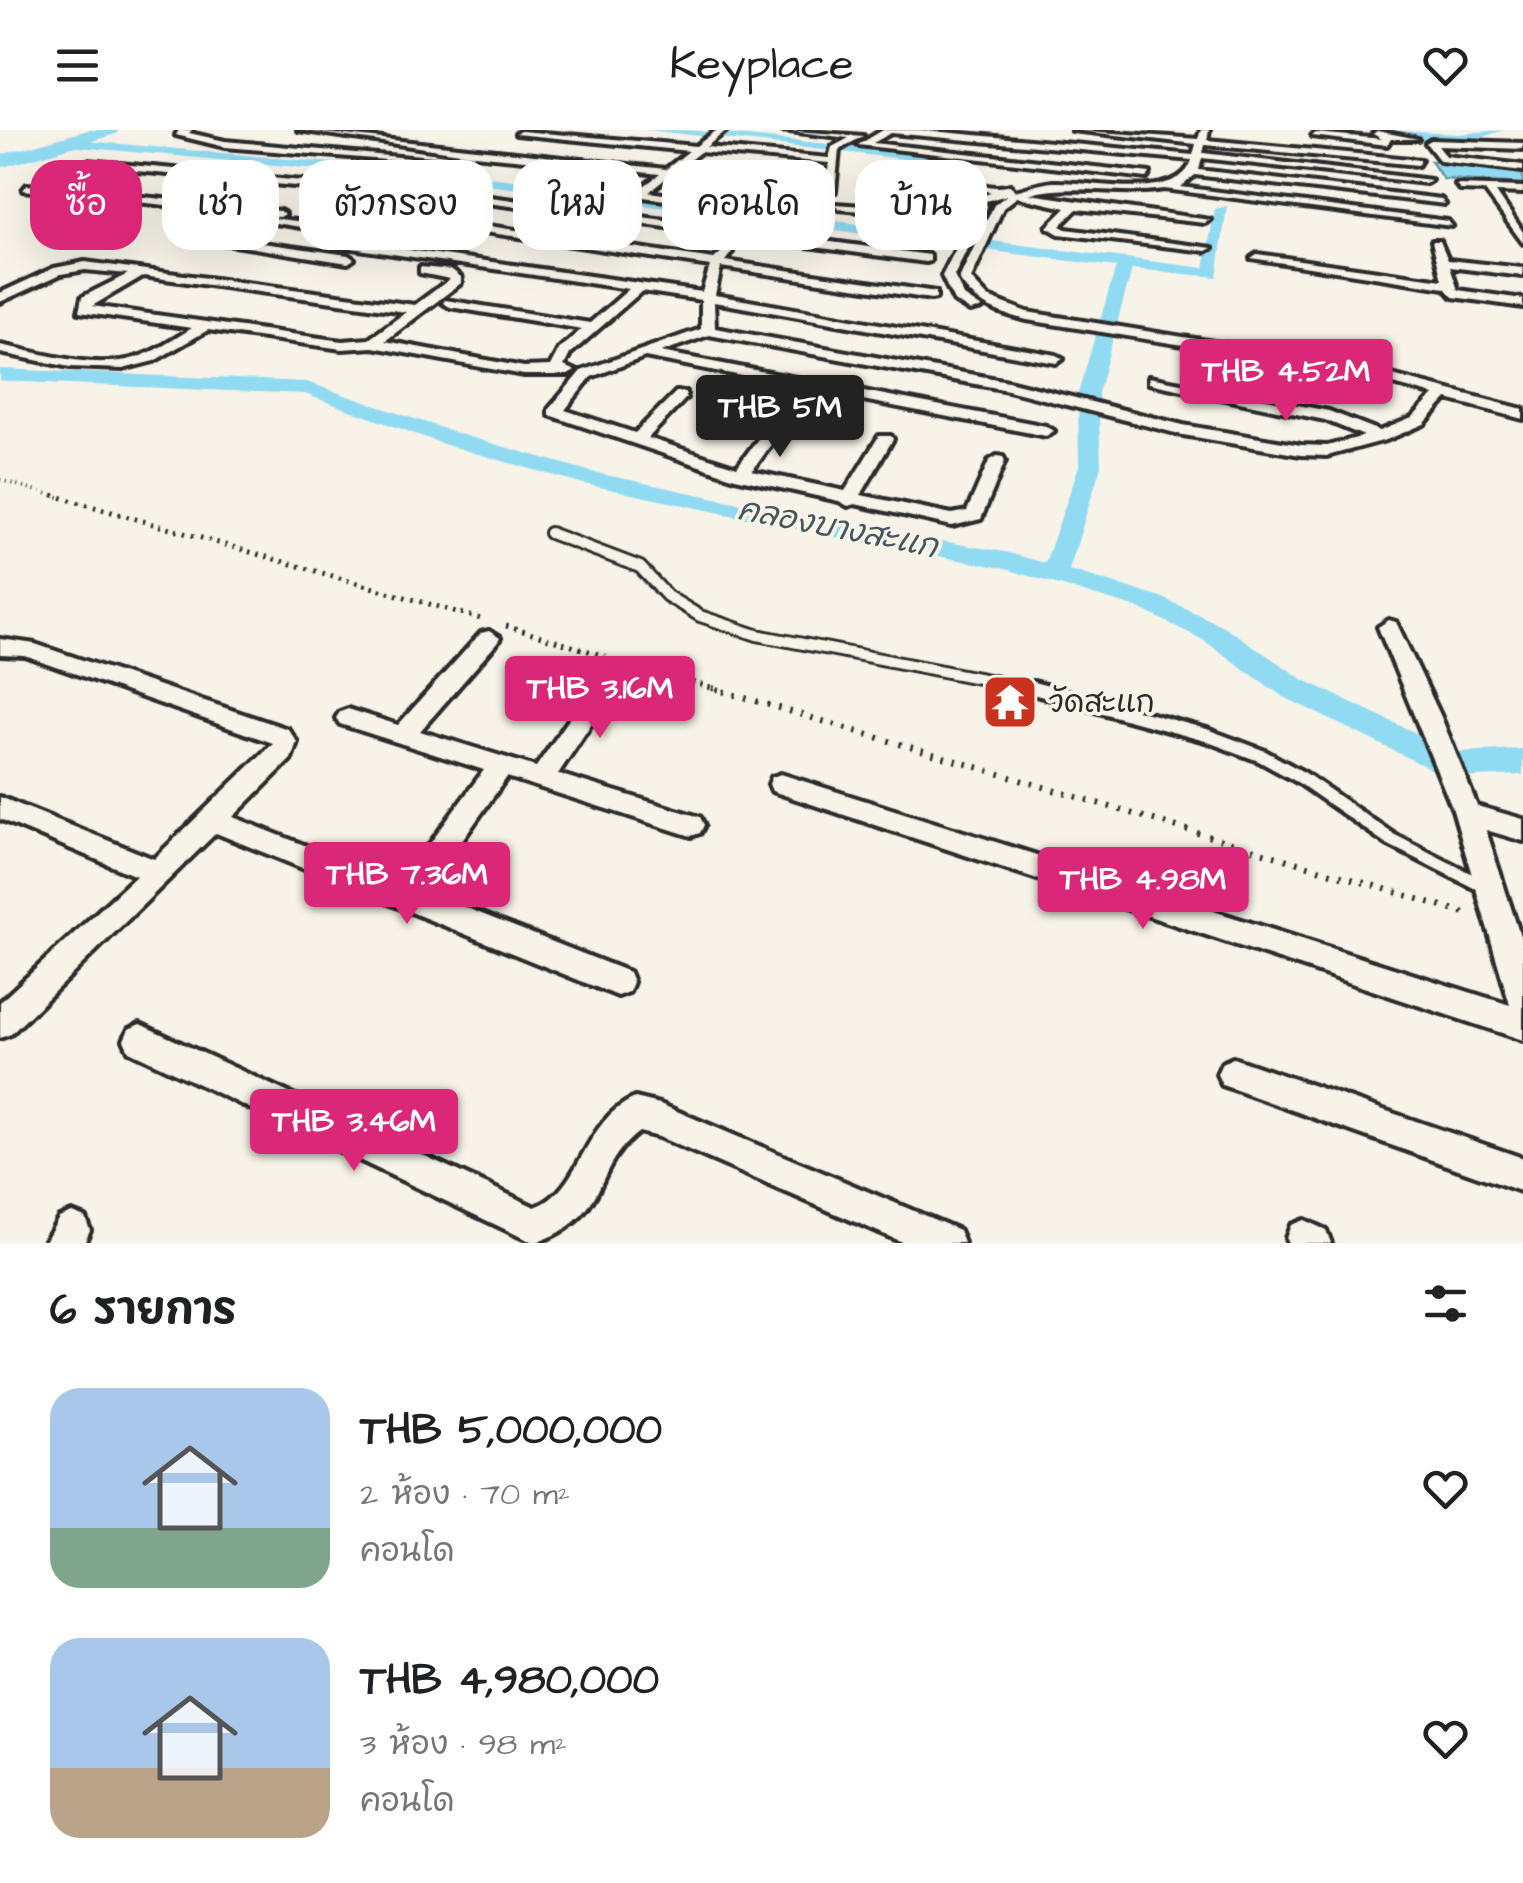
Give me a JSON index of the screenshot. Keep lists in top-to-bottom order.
{
  "water": ["คลองบางสะแก"],
  "places": {
    "temple": ["วัดสะแก"]
  },
  "page": {
    "header": "Keyplace",
    "chip": [
      "ซื้อ",
      "เช่า",
      "ตัวกรอง",
      "ใหม่",
      "คอนโด",
      "บ้าน"
    ],
    "price": [
      "THB 4.52M",
      "THB 5M",
      "THB 3.16M",
      "THB 7.36M",
      "THB 4.98M",
      "THB 3.46M"
    ],
    "heading": "6 รายการ",
    "list": [
      {
        "name": "THB 5,000,000",
        "note": "2 ห้อง · 70 m² · คอนโด"
      },
      {
        "name": "THB 4,980,000",
        "note": "3 ห้อง · 98 m² · คอนโด"
      }
    ]
  }
}
